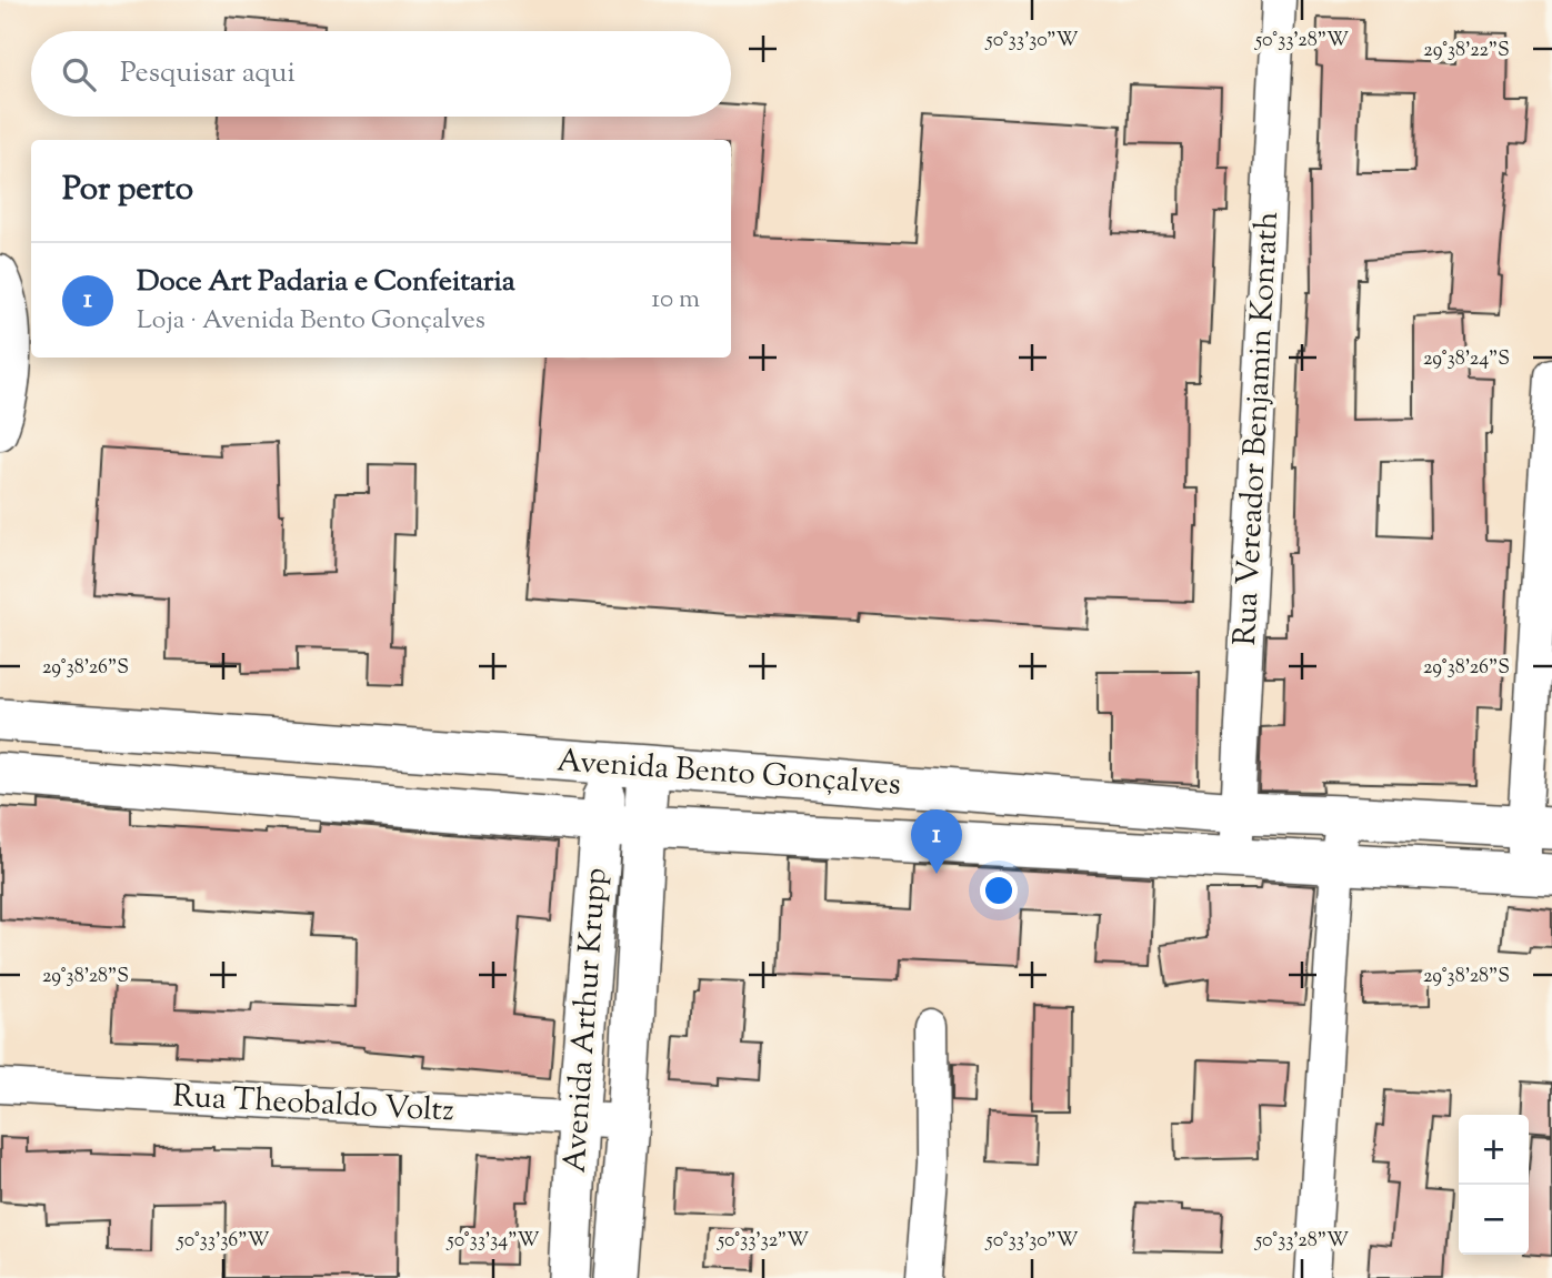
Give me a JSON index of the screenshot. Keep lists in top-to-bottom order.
{
  "streets": {
    "main road": ["Avenida Bento Gonçalves", "Avenida Arthur Krupp"],
    "street": ["Rua Vereador Benjamin Konrath", "Rua Theobaldo Voltz"]
  },
  "crossings": [
    ["Rua Vereador Benjamin Konrath", "Avenida Bento Gonçalves"],
    ["Avenida Bento Gonçalves", "Avenida Arthur Krupp"],
    ["Avenida Arthur Krupp", "Rua Theobaldo Voltz"]
  ],
  "page": {
    "search": "Pesquisar aqui",
    "heading": "Por perto",
    "list": [
      {
        "mark": "1",
        "name": "Doce Art Padaria e Confeitaria",
        "note": "Loja · Avenida Bento Gonçalves",
        "value": "10 m"
      }
    ],
    "pins": "1",
    "map_buttons": ["+", "−"]
  },
  "coordinates": [
    "50°33'30\"W",
    "50°33'28\"W",
    "29°38'22\"S",
    "29°38'24\"S",
    "29°38'26\"S",
    "29°38'28\"S",
    "50°33'36\"W",
    "50°33'34\"W",
    "50°33'32\"W"
  ]
}
